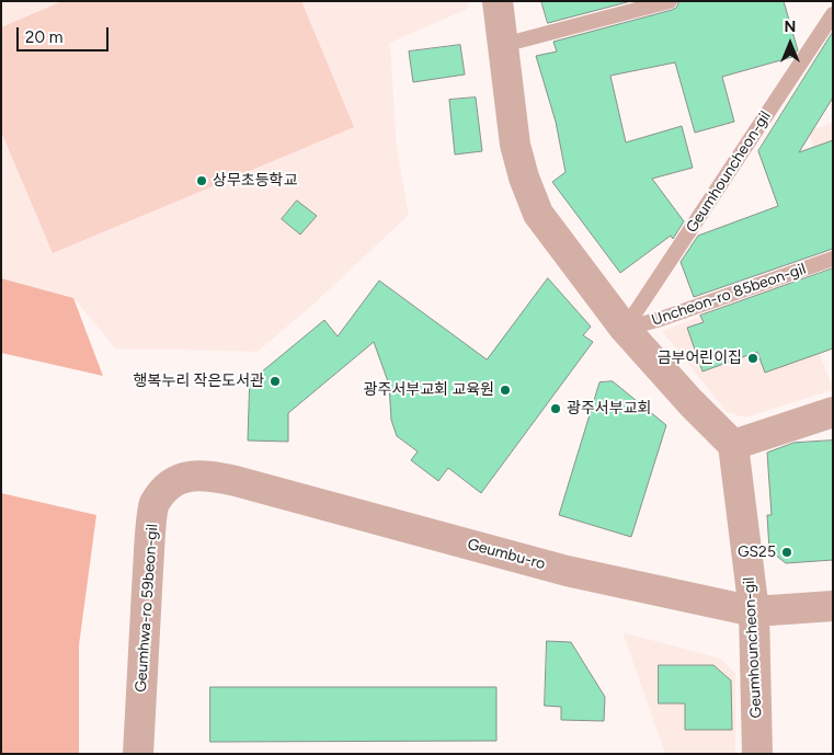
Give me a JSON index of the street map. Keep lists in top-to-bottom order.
{
  "streets": {
    "street": ["Geumhouncheon-gil", "Geumbu-ro", "Geumhwa-ro 59beon-gil"],
    "lane": ["Uncheon-ro 85beon-gil"]
  },
  "crossings": [
    ["Geumhouncheon-gil", "Uncheon-ro 85beon-gil"],
    ["Geumhouncheon-gil", "Geumbu-ro"],
    ["Geumbu-ro", "Geumhwa-ro 59beon-gil"]
  ],
  "places": [
    "상무초등학교",
    "금부어린이집",
    "행복누리 작은도서관",
    "광주서부교회 교육원",
    "광주서부교회",
    "GS25"
  ],
  "scale_bar": "20 m",
  "north": "top"
}
